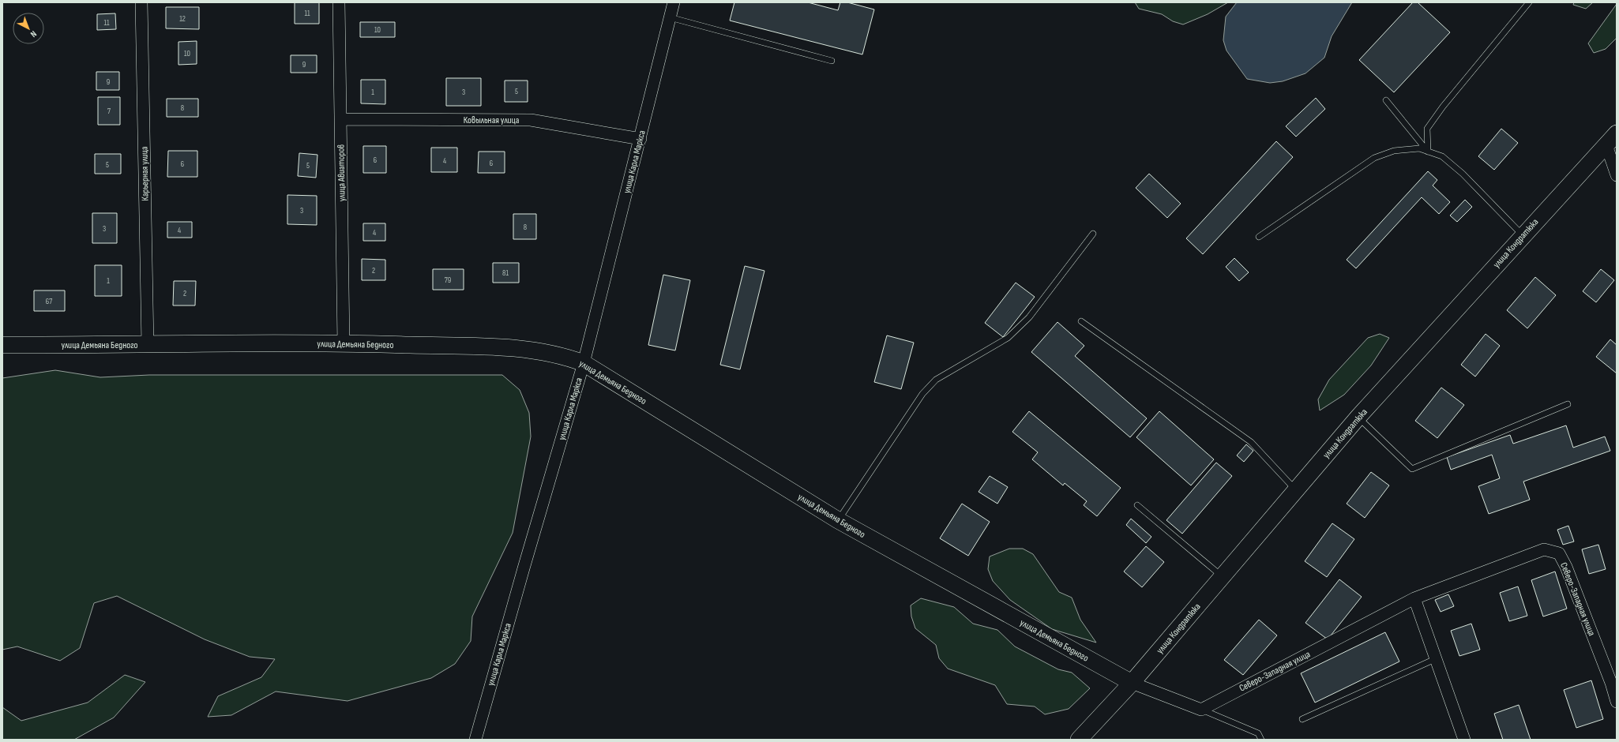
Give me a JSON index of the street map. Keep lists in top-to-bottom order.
{
  "streets": {
    "street": [
      "Ковыльная улица",
      "улица Карла Маркса",
      "улица Авиаторов",
      "Карьерная улица",
      "улица Кондратюка",
      "улица Демьяна Бедного",
      "Северо-Западная улица"
    ]
  },
  "crossings": [
    ["Ковыльная улица", "улица Карла Маркса"],
    ["Ковыльная улица", "улица Авиаторов"],
    ["улица Карла Маркса", "улица Демьяна Бедного"],
    ["улица Авиаторов", "улица Демьяна Бедного"],
    ["Карьерная улица", "улица Демьяна Бедного"],
    ["улица Кондратюка", "улица Демьяна Бедного"]
  ],
  "house_numbers": [
    "11",
    "12",
    "11",
    "10",
    "10",
    "9",
    "9",
    "5",
    "1",
    "3",
    "8",
    "7",
    "6",
    "4",
    "6",
    "6",
    "5",
    "5",
    "3",
    "8",
    "3",
    "4",
    "4",
    "2",
    "81",
    "79",
    "1",
    "2",
    "67"
  ],
  "north": "bottom right"
}
